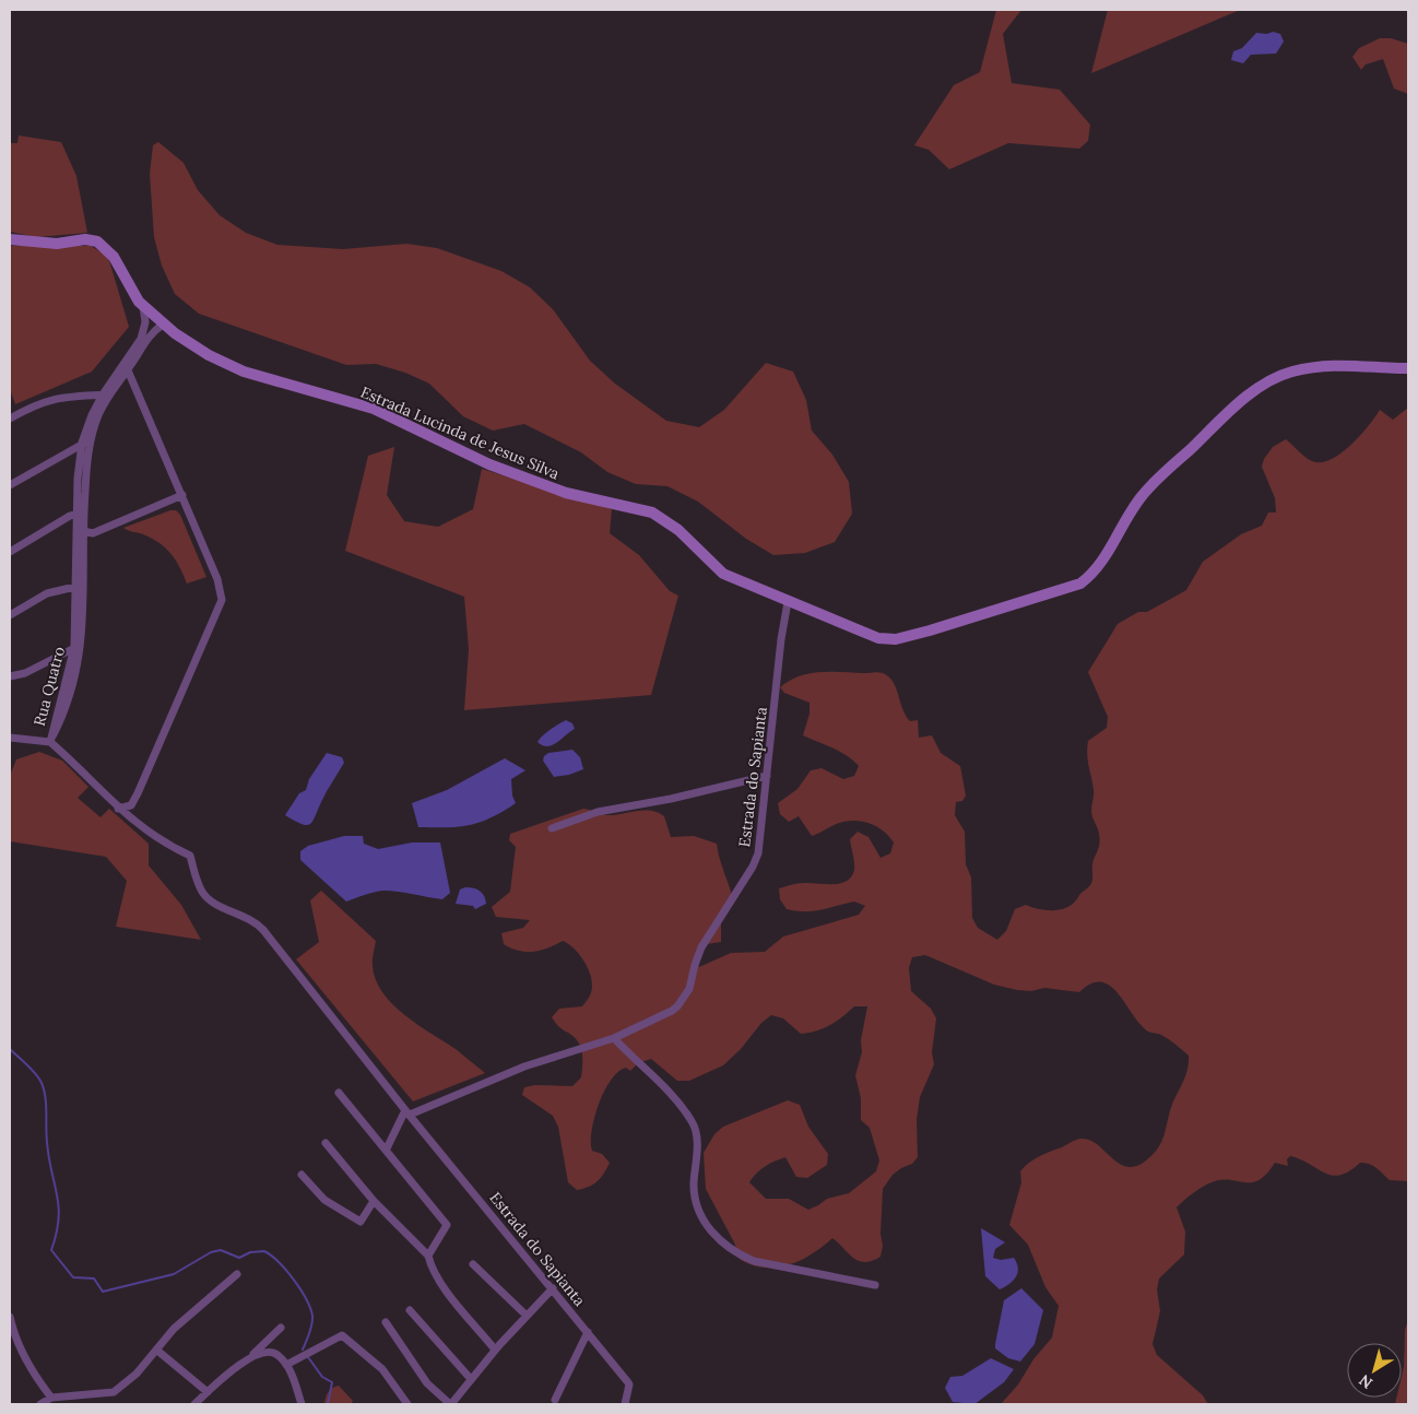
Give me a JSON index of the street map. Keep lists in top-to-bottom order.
{
  "streets": {
    "main road": ["Estrada Lucinda de Jesus Silva"],
    "street": ["Rua Quatro", "Estrada do Sapianta"]
  },
  "crossings": [
    ["Estrada Lucinda de Jesus Silva", "Rua Quatro"],
    ["Estrada Lucinda de Jesus Silva", "Estrada do Sapianta"],
    ["Rua Quatro", "Estrada do Sapianta"]
  ],
  "north": "bottom left"
}
